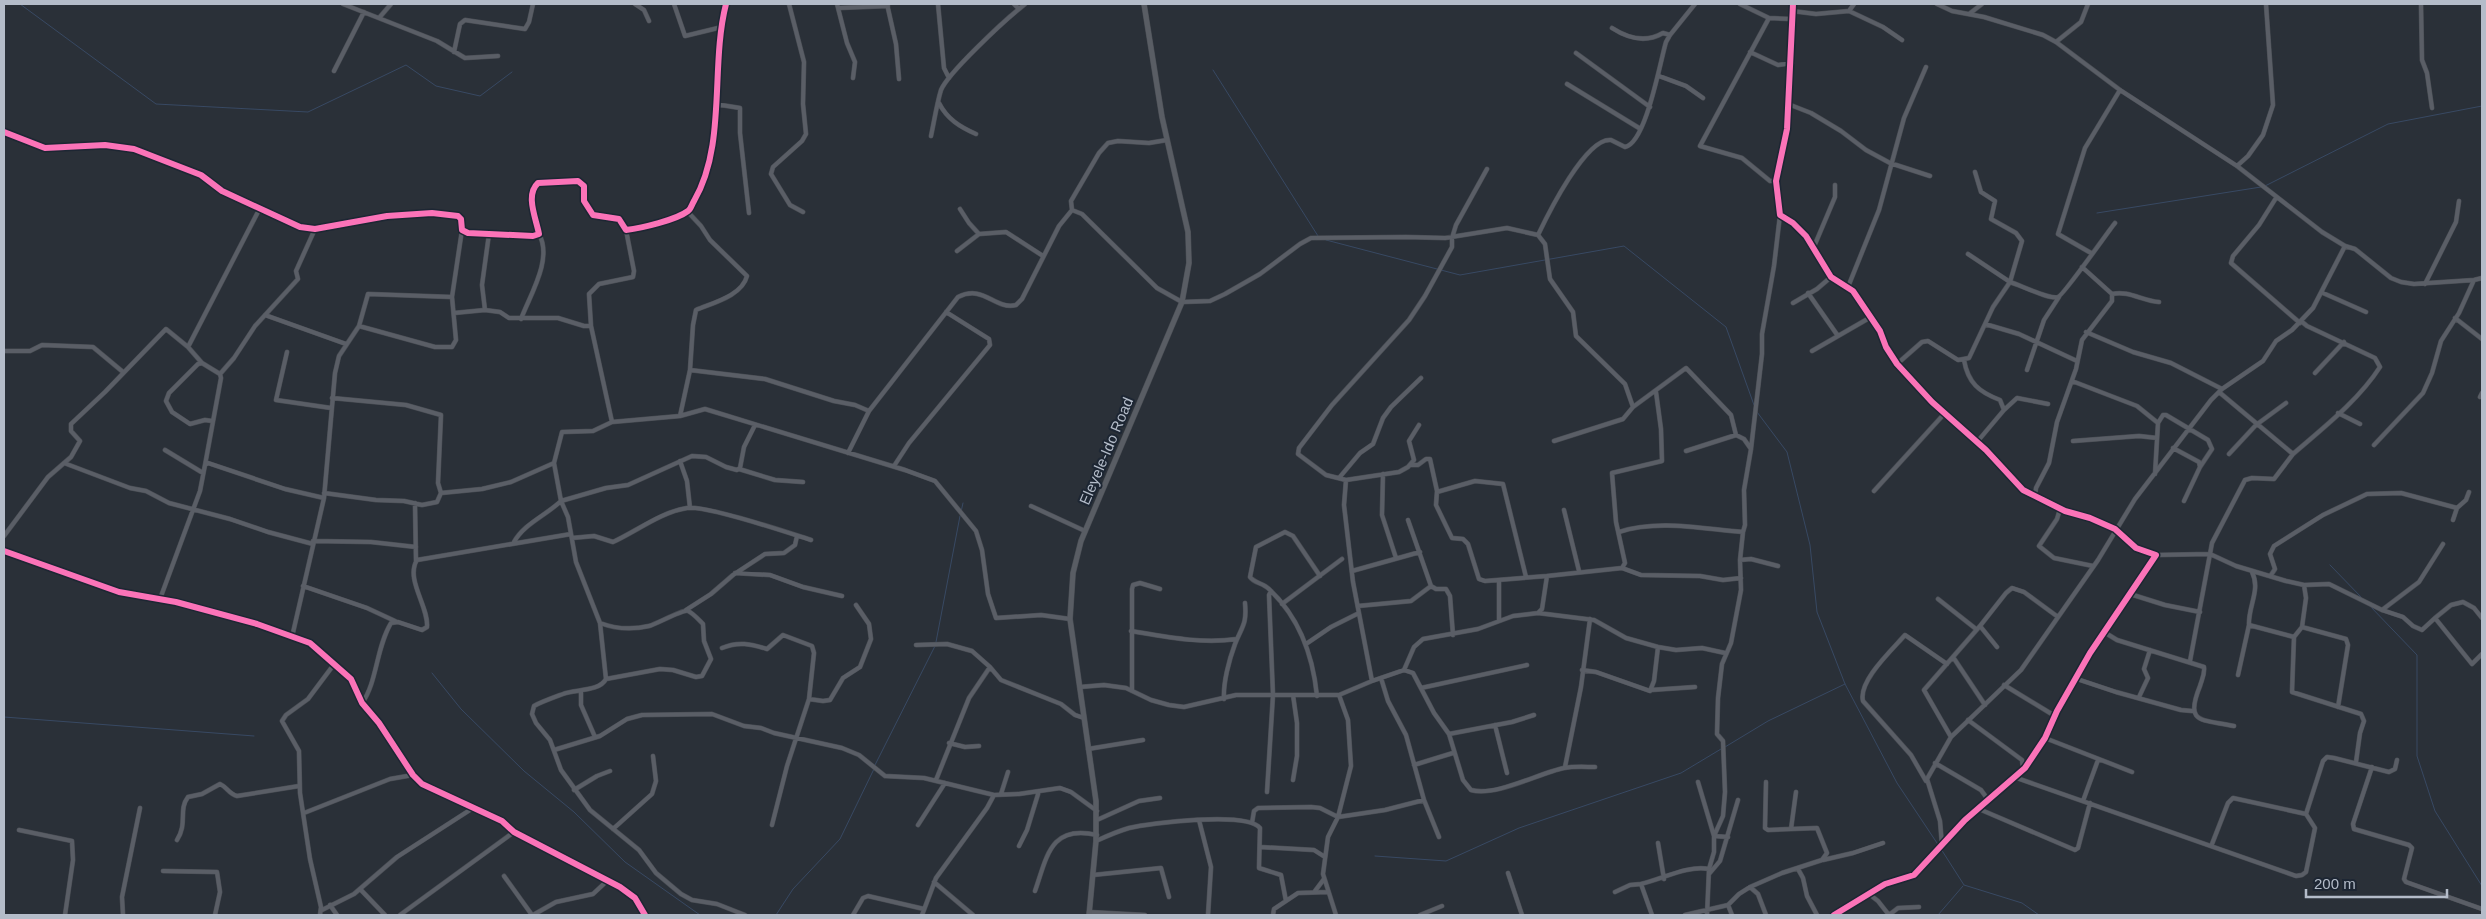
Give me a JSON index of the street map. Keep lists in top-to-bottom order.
{
  "streets": {
    "main road": ["Eleyele-Ido Road"]
  },
  "scale_bar": "200 m"
}
